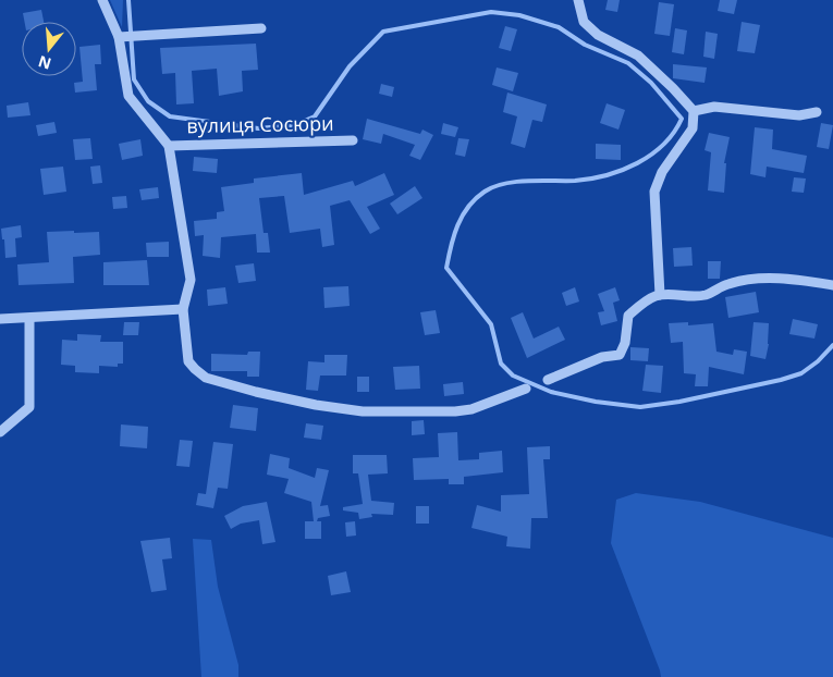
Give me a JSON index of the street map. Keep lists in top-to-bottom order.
{
  "streets": {
    "street": ["вулиця Сосюри"]
  },
  "north": "bottom"
}
